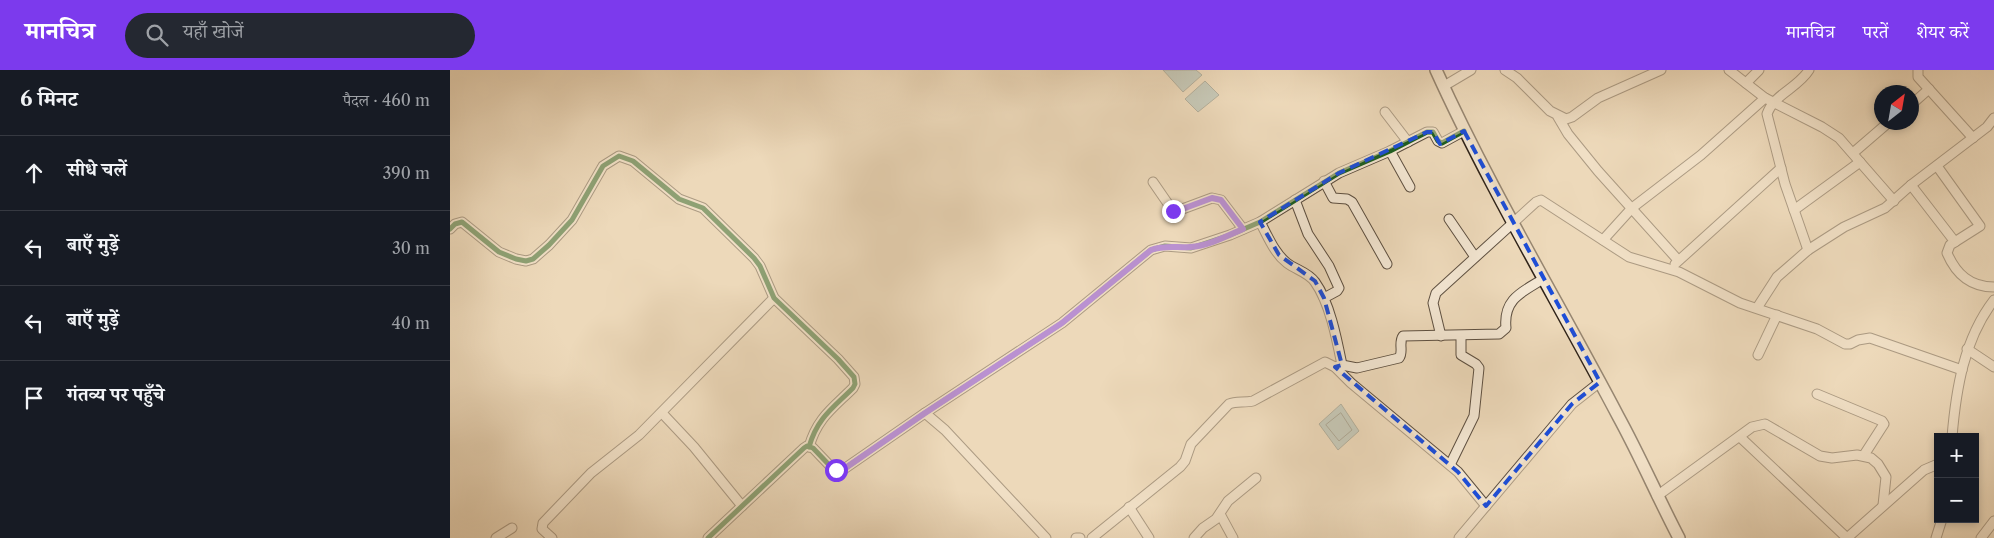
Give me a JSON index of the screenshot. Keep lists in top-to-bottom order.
{
  "north": "top right",
  "page": {
    "header": "मानचित्र",
    "search": "यहाँ खोजें",
    "nav": ["मानचित्र", "परतें", "शेयर करें"],
    "heading": ["6 मिनट", "पैदल · 460 m"],
    "list": [
      ["सीधे चलें", "390 m"],
      ["बाएँ मुड़ें", "30 m"],
      ["बाएँ मुड़ें", "40 m"],
      "गंतव्य पर पहुँचे"
    ],
    "map_buttons": ["+", "−"]
  }
}
